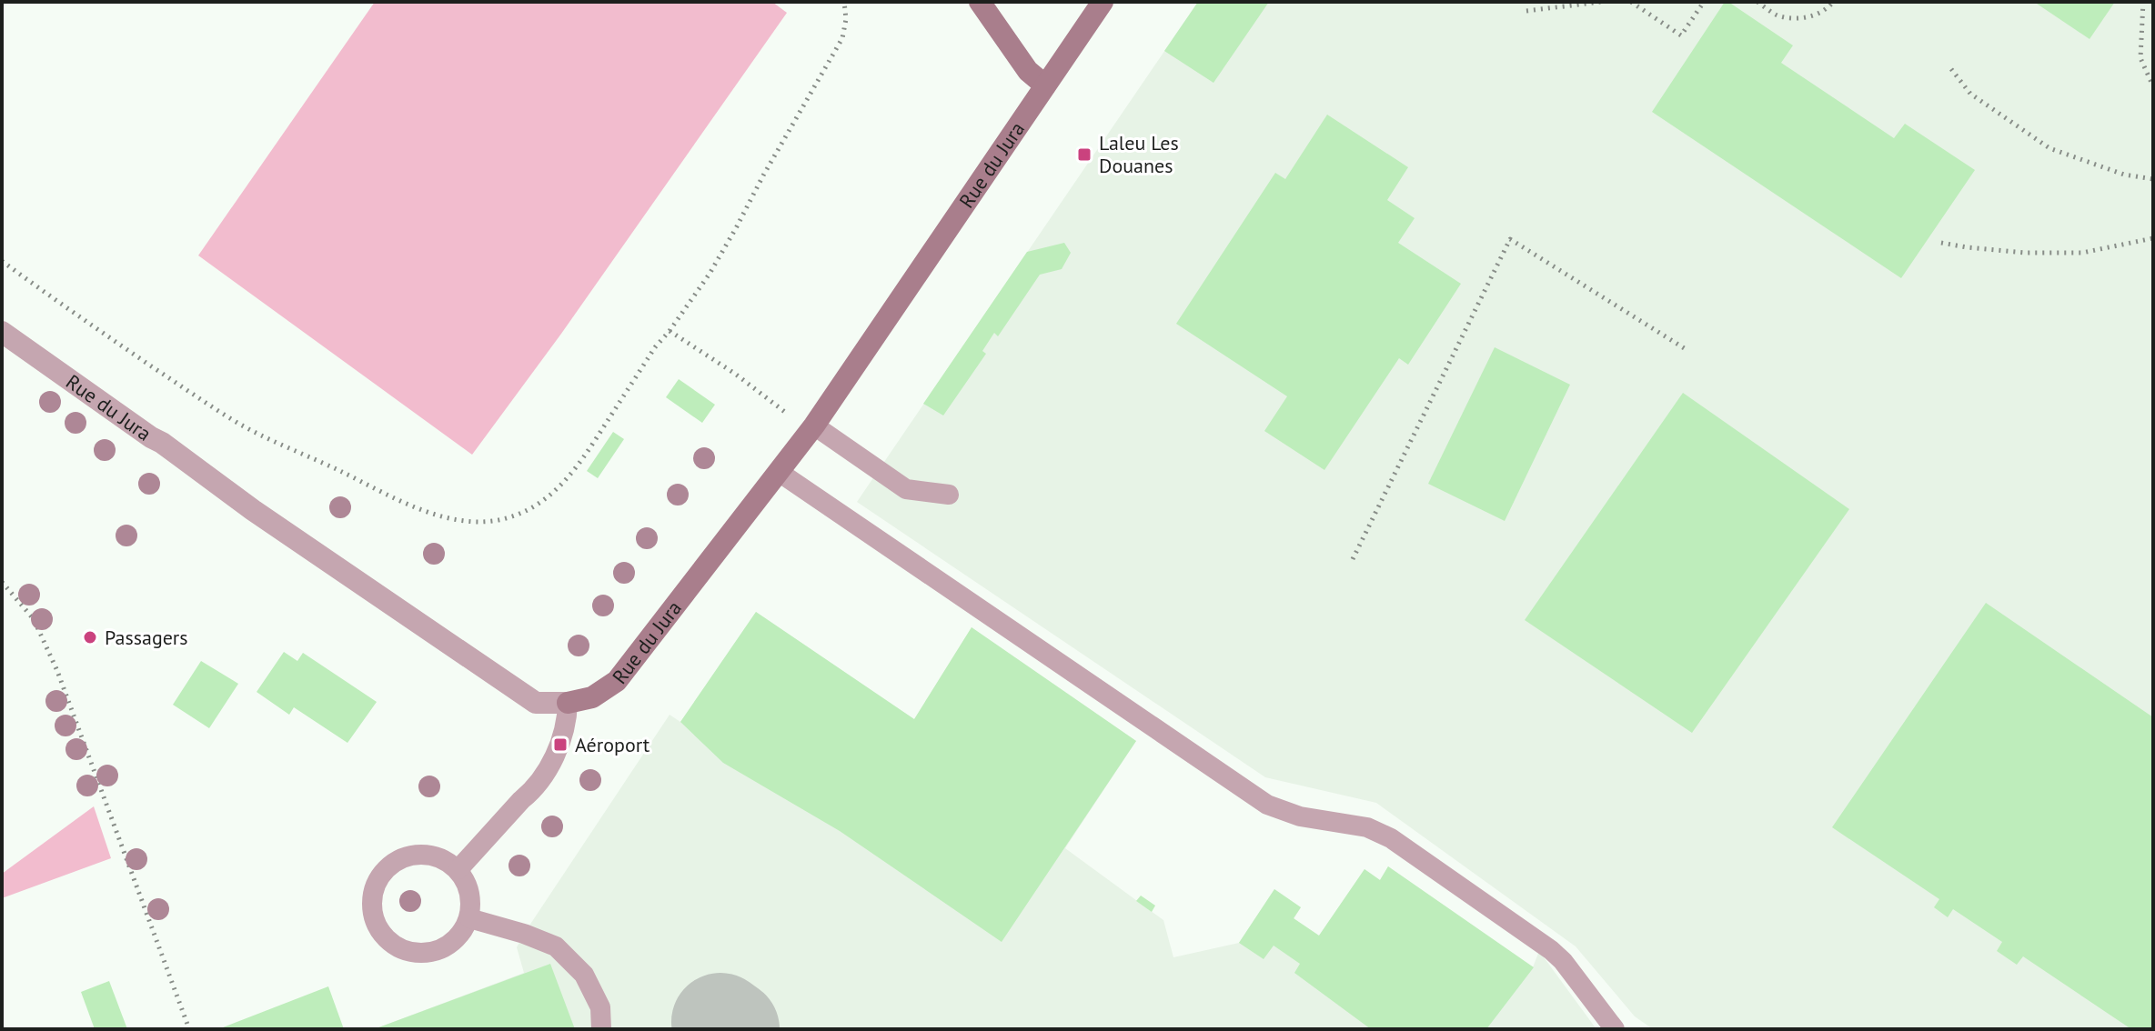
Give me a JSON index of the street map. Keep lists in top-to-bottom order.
{
  "streets": {
    "street": ["Rue du Jura"]
  },
  "places": {
    "transit": ["Laleu Les Douanes", "Aéroport"],
    "other": ["Passagers"]
  }
}
